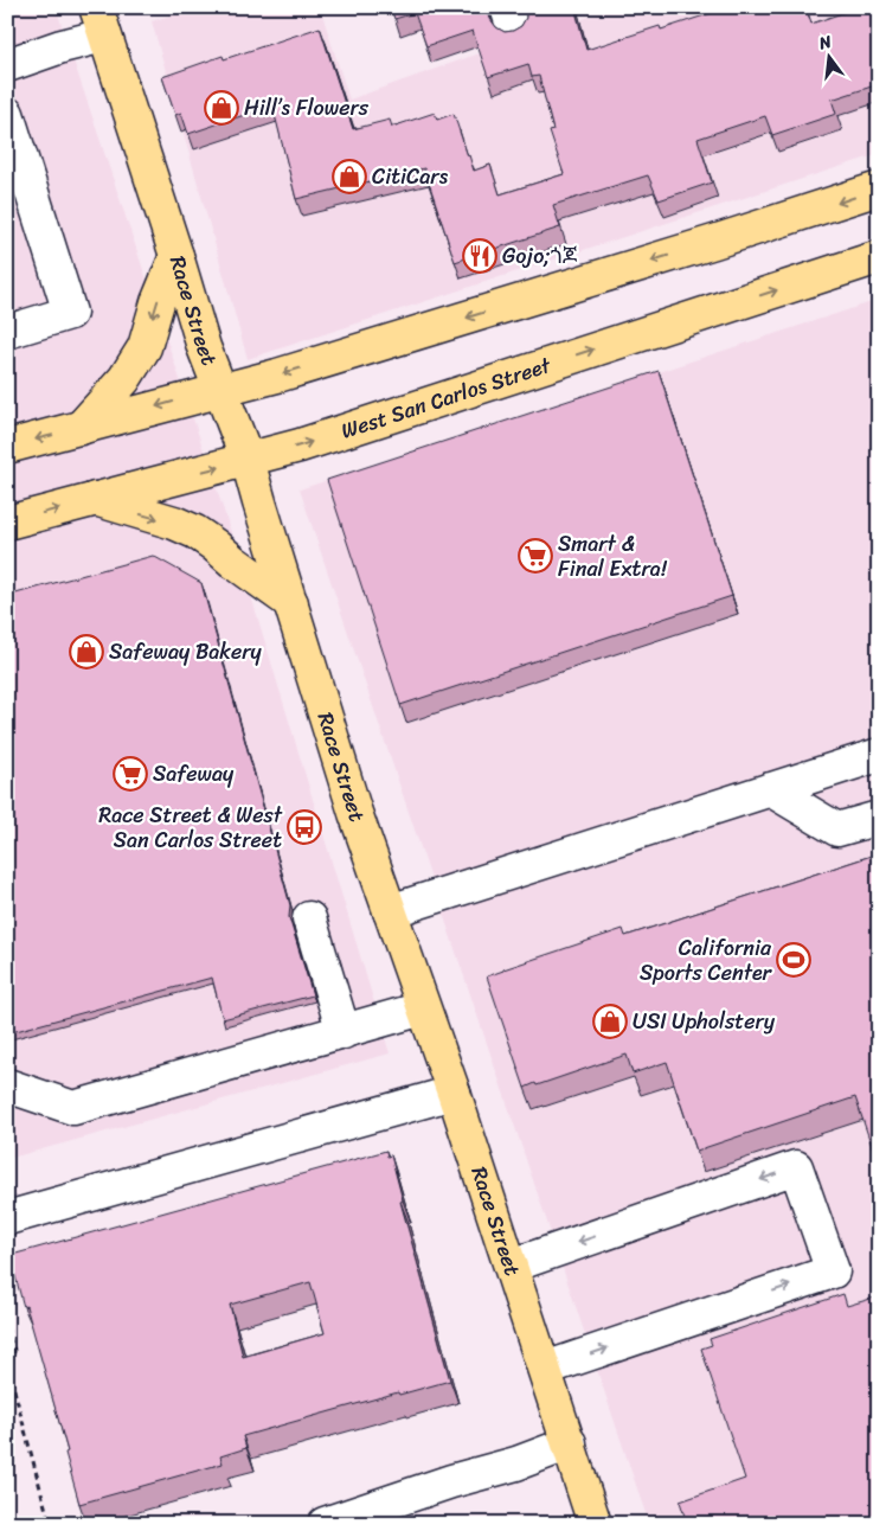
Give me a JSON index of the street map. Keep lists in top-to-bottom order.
{
  "streets": {
    "main road": ["Race Street", "West San Carlos Street"]
  },
  "crossings": [
    ["Race Street", "West San Carlos Street"]
  ],
  "places": {
    "shop": [
      "Hill’s Flowers",
      "CitiCars",
      "Safeway Bakery",
      "USI Upholstery"
    ],
    "restaurant": ["Gojo;ጎጆ"],
    "supermarket": ["Smart & Final Extra!", "Safeway"],
    "bus stop": ["Race Street & West San Carlos Street"],
    "sports": ["California Sports Center"]
  },
  "north": "top"
}
